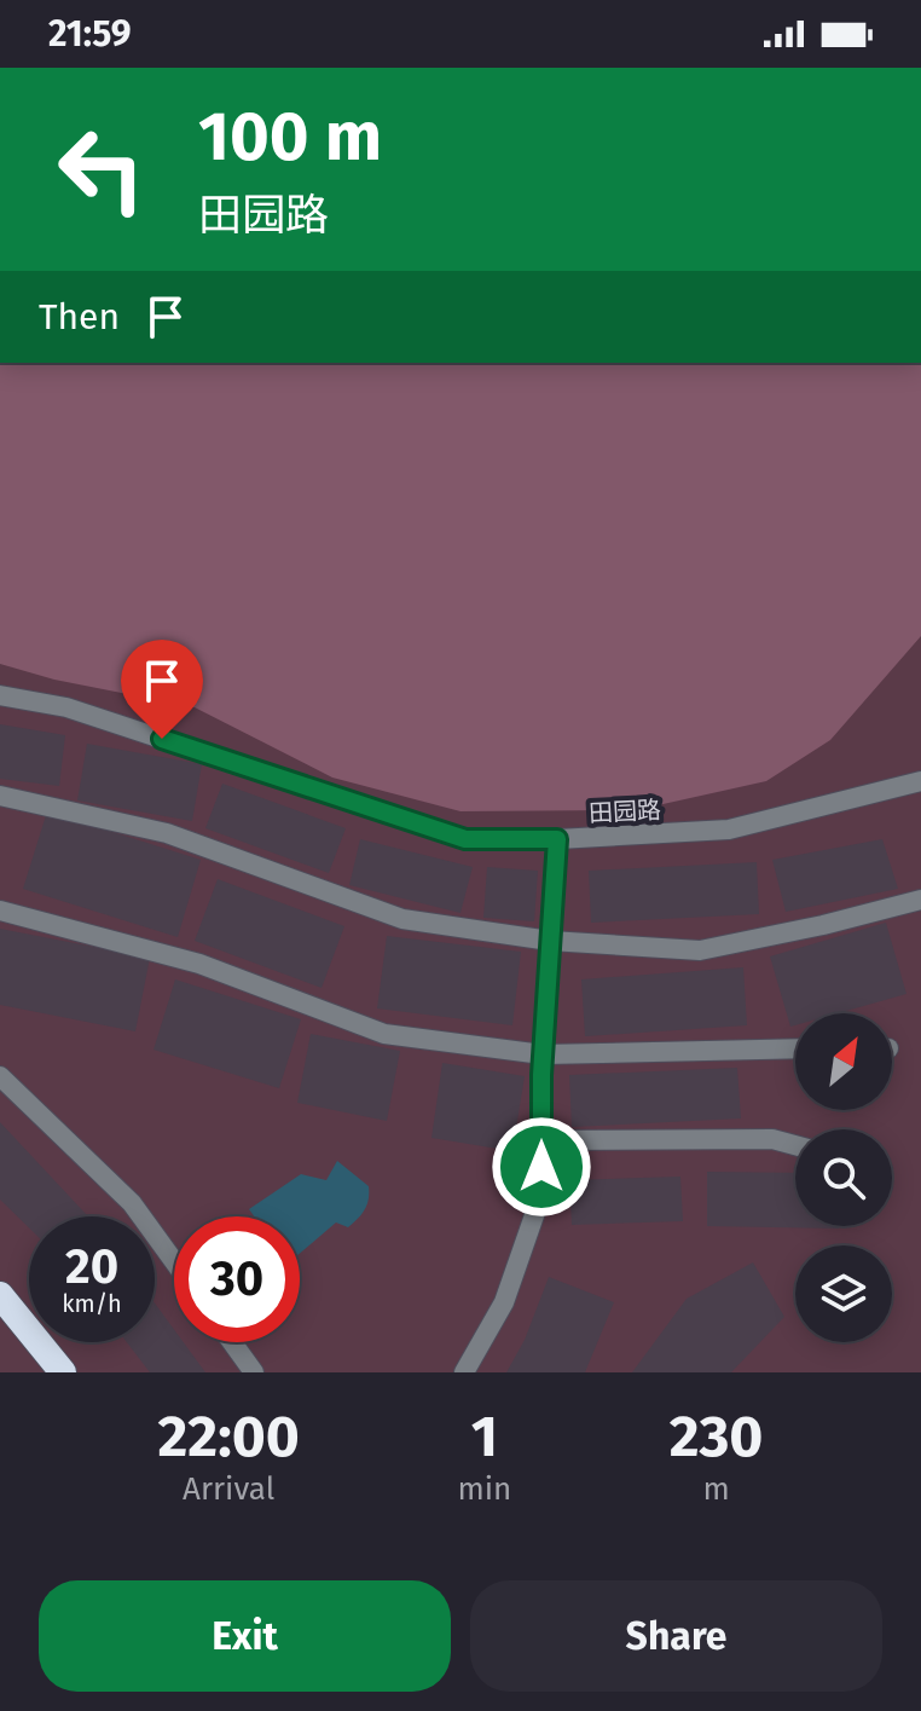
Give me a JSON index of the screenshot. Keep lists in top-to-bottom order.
{
  "streets": {
    "street": ["田园路"]
  },
  "north": "top right",
  "page": {
    "status": "21:59",
    "turn": ["100 m", "田园路"],
    "then": "Then",
    "speed": "20 km/h",
    "limit": "30",
    "eta": [
      "22:00",
      "Arrival",
      "1",
      "min",
      "230",
      "m"
    ],
    "buttons": ["Exit", "Share"]
  }
}
